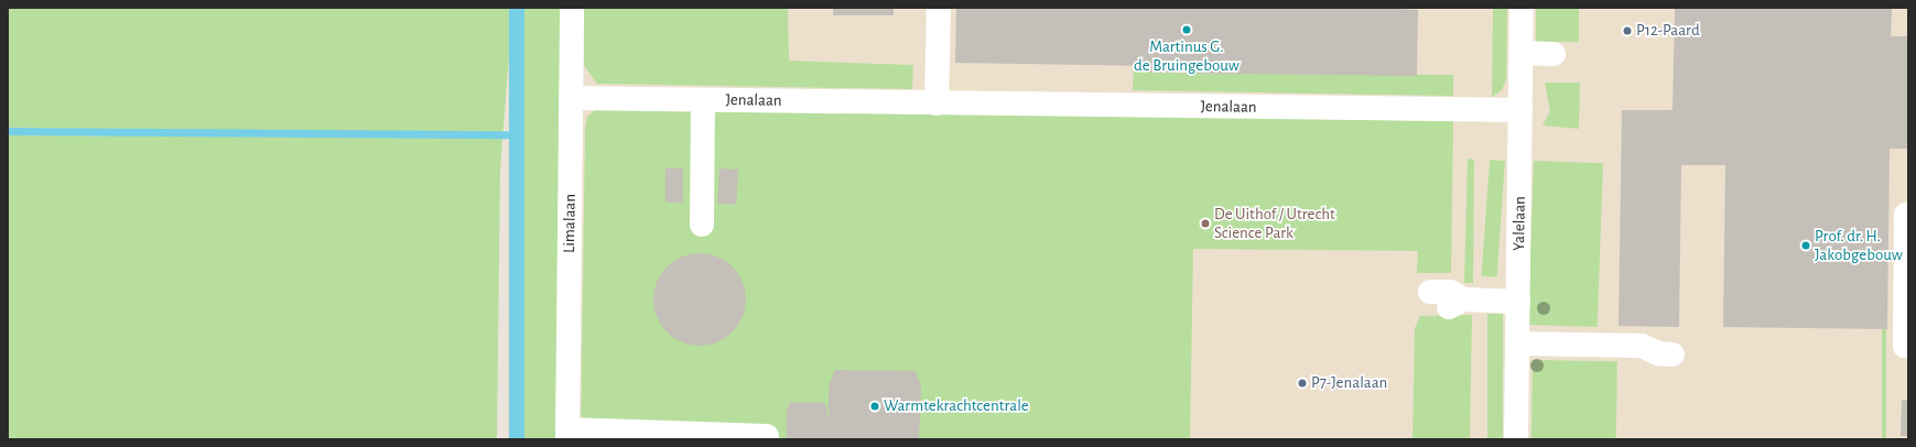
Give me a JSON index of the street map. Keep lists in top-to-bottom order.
{
  "streets": {
    "street": ["Jenalaan", "Limalaan", "Yalelaan"]
  },
  "crossings": [
    ["Jenalaan", "Limalaan"],
    ["Jenalaan", "Yalelaan"]
  ],
  "places": [
    "Martinus G. de Bruingebouw",
    "P12-Paard",
    "De Uithof / Utrecht Science Park",
    "Prof. dr. H. Jakobgebouw",
    "P7-Jenalaan",
    "Warmtekrachtcentrale"
  ]
}
